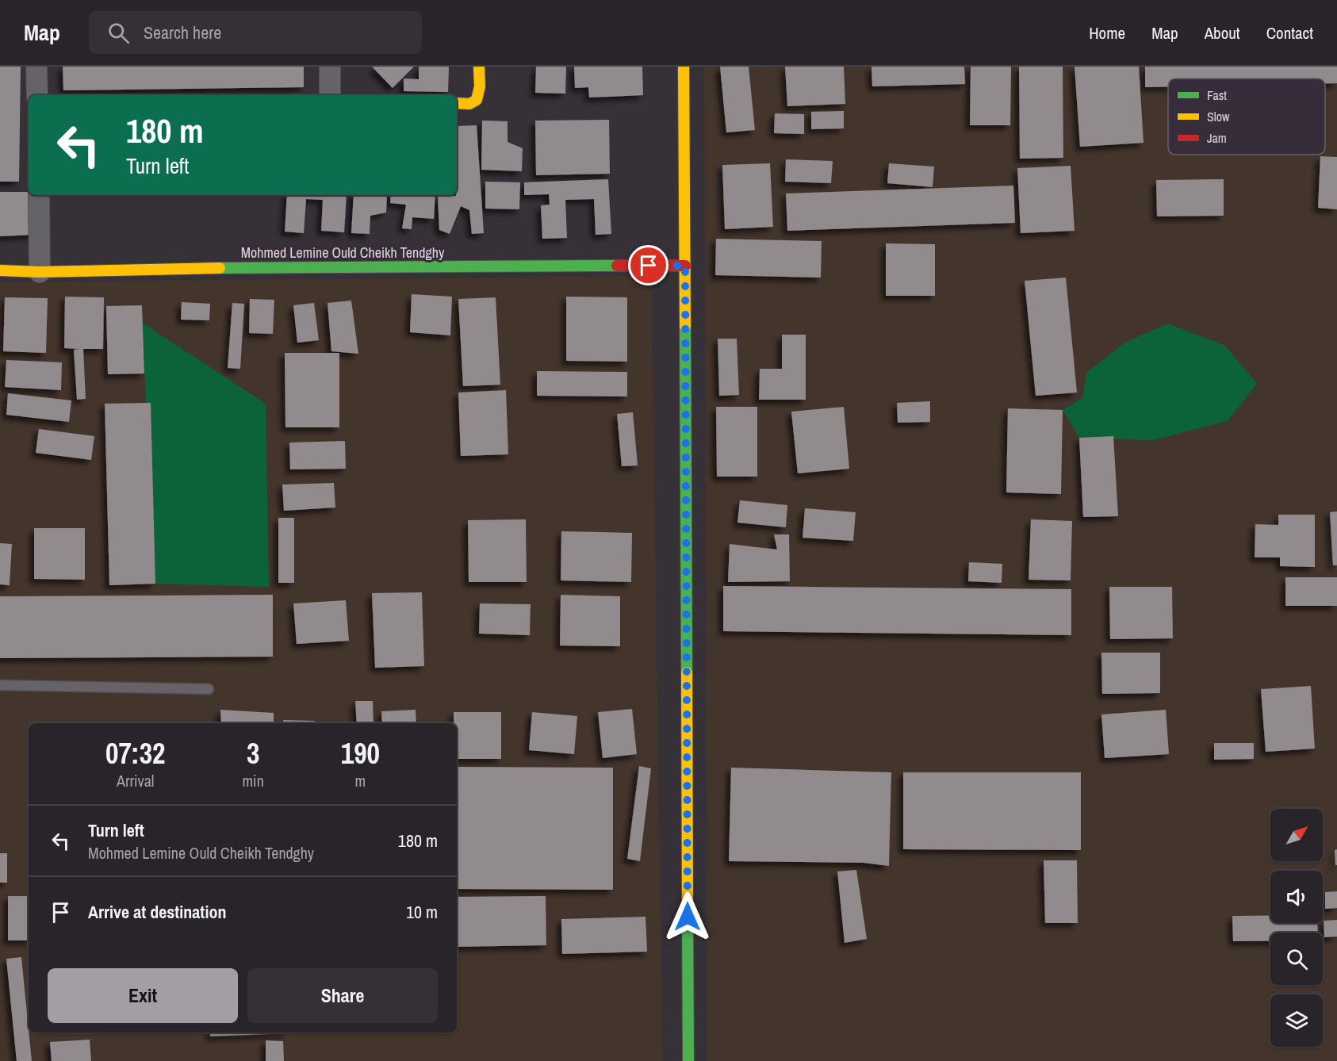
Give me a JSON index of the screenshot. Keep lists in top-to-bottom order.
{
  "streets": {
    "street": ["Mohmed Lemine Ould Cheikh Tendghy"]
  },
  "legend": ["Fast", "Slow", "Jam"],
  "north": "top right",
  "page": {
    "header": "Map",
    "search": "Search here",
    "nav": [
      "Home",
      "Map",
      "About",
      "Contact"
    ],
    "turn": ["180 m", "Turn left"],
    "eta": [
      "07:32",
      "Arrival",
      "3",
      "min",
      "190",
      "m"
    ],
    "list": [
      {
        "name": "Turn left",
        "note": "Mohmed Lemine Ould Cheikh Tendghy",
        "value": "180 m"
      },
      {
        "name": "Arrive at destination",
        "value": "10 m"
      }
    ],
    "buttons": ["Exit", "Share"]
  }
}
